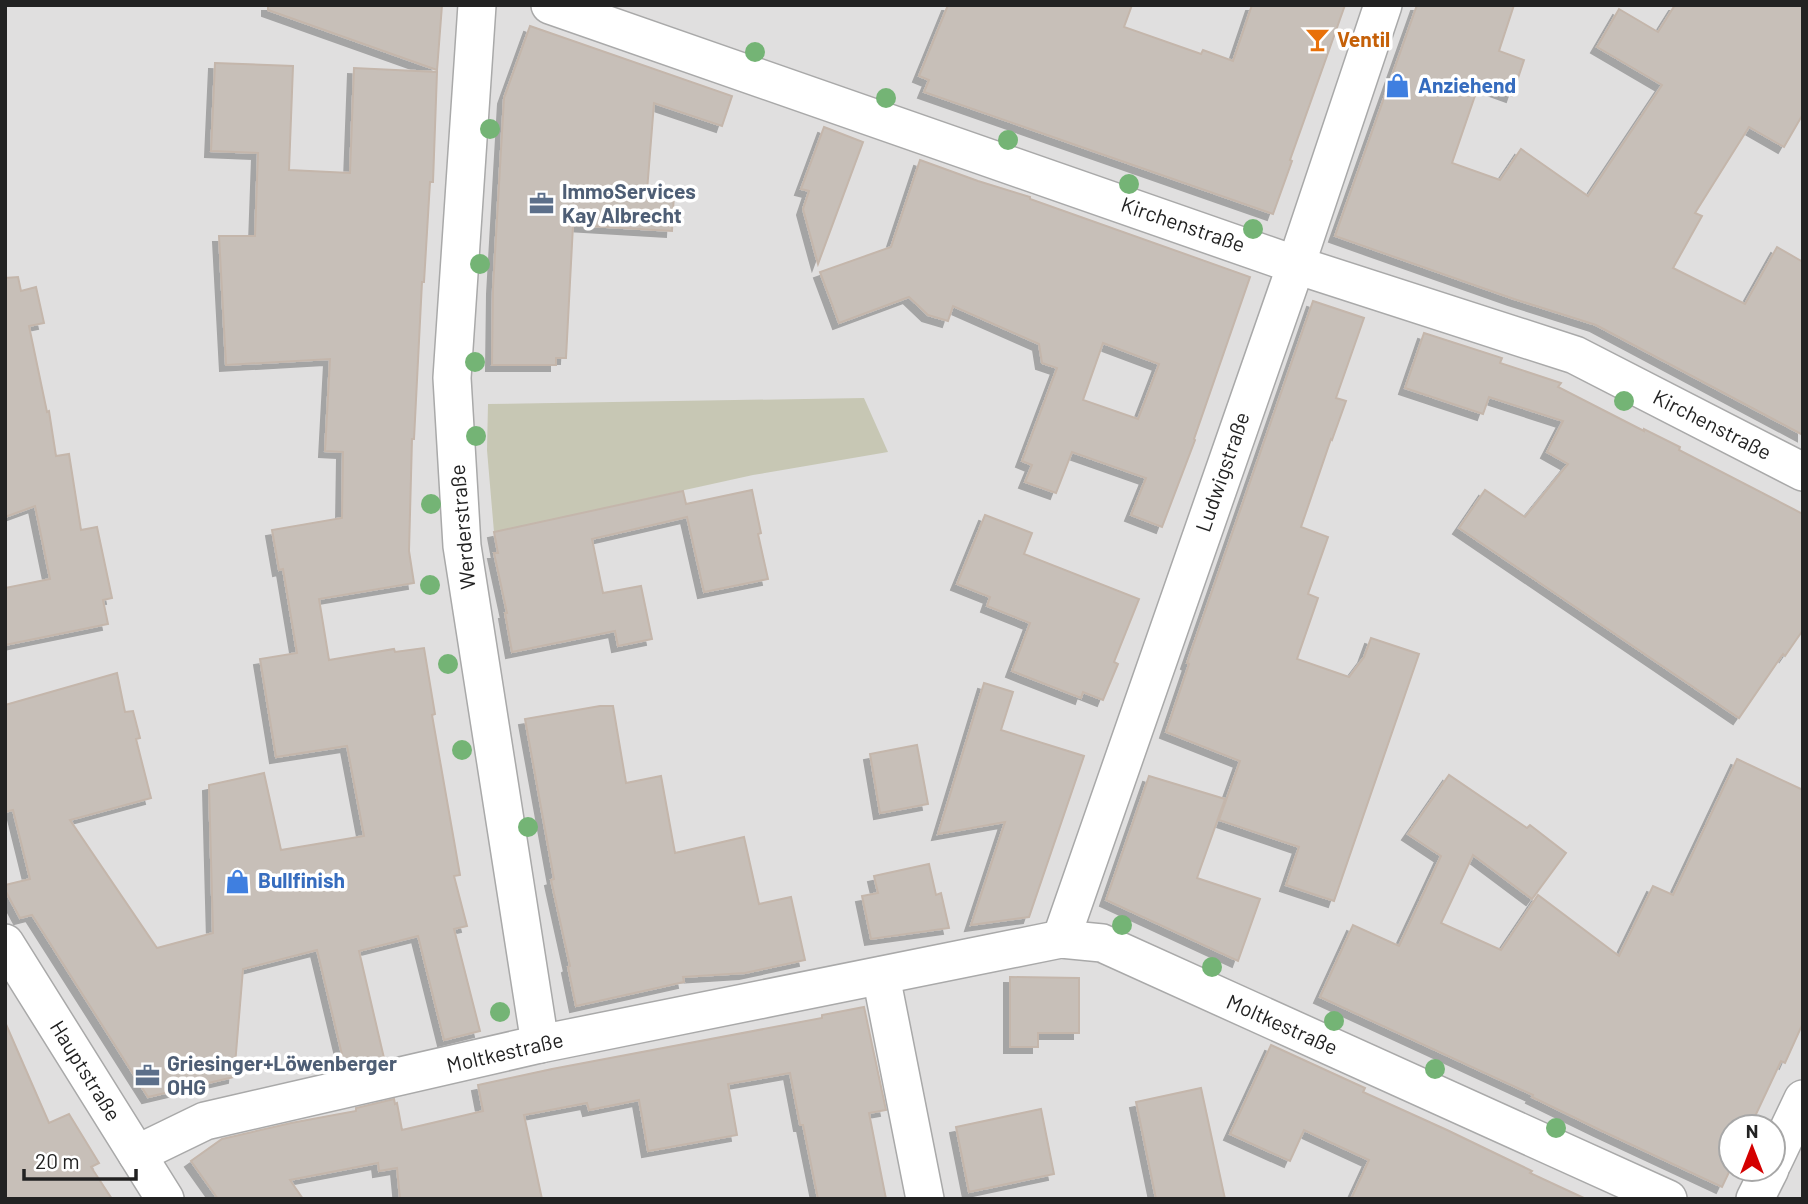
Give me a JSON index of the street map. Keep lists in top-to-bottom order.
{
  "streets": {
    "street": [
      "Kirchenstraße",
      "Ludwigstraße",
      "Werderstraße",
      "Moltkestraße",
      "Hauptstraße"
    ]
  },
  "crossings": [
    ["Kirchenstraße", "Ludwigstraße"],
    ["Ludwigstraße", "Moltkestraße"],
    ["Werderstraße", "Moltkestraße"],
    ["Moltkestraße", "Hauptstraße"]
  ],
  "places": {
    "bar": ["Ventil"],
    "shop": ["Anziehend", "Bullfinish"],
    "office": ["ImmoServices Kay Albrecht", "Griesinger+Löwenberger OHG"]
  },
  "scale_bar": "20 m",
  "north": "top"
}
